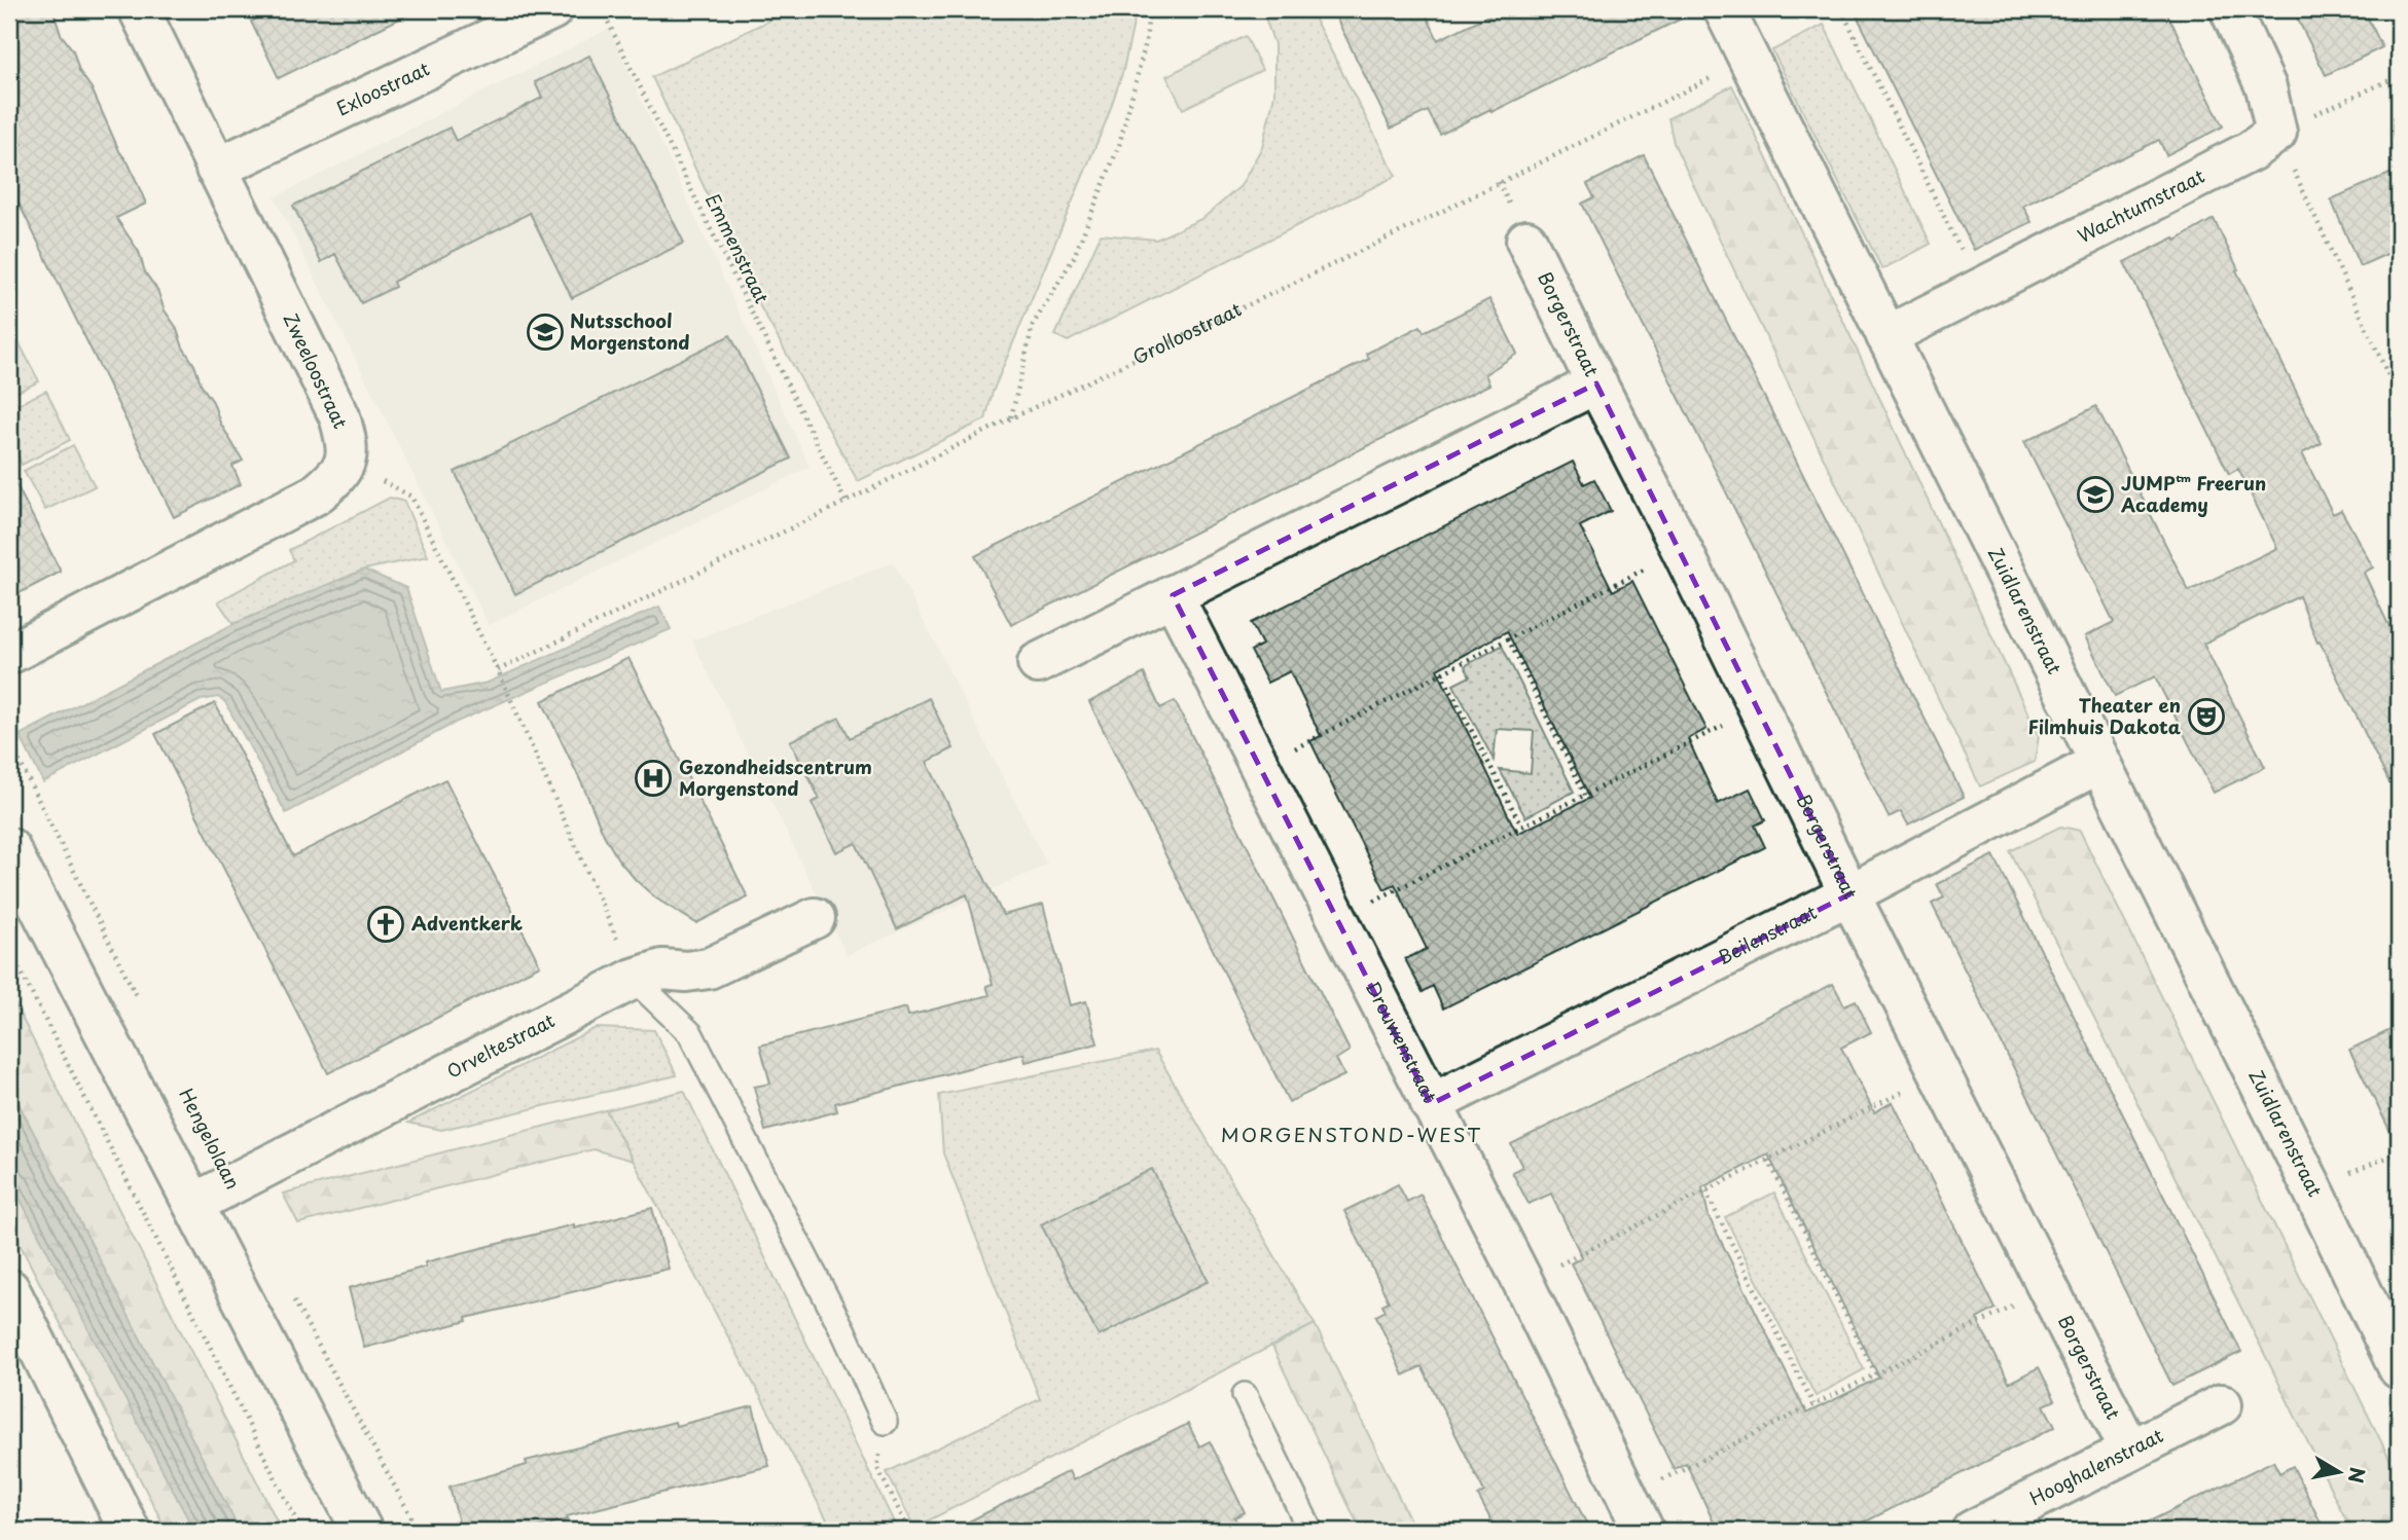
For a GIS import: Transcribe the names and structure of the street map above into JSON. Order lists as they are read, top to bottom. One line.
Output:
{"streets":{"street":["Exloostraat","Wachtumstraat","Borgerstraat","Zweeloostraat","Zuidlarenstraat","Beilenstraat","Drouwenstraat","Orveltestraat","Hooghalenstraat"],"path":["Emmenstraat","Grolloostraat"]},"crossings":[["Exloostraat","Zweeloostraat"],["Wachtumstraat","Zuidlarenstraat"],["Emmenstraat","Grolloostraat"],["Borgerstraat","Beilenstraat"],["Borgerstraat","Hooghalenstraat"],["Grolloostraat","Zuidlarenstraat"],["Zuidlarenstraat","Beilenstraat"],["Beilenstraat","Drouwenstraat"]],"districts":["MORGENSTOND-WEST"],"places":{"school or university":["Nutsschool Morgenstond","JUMP™ Freerun Academy"],"theatre":["Theater en Filmhuis Dakota"],"hospital":["Gezondheidscentrum Morgenstond"],"church":["Adventkerk"]},"north":"right"}
